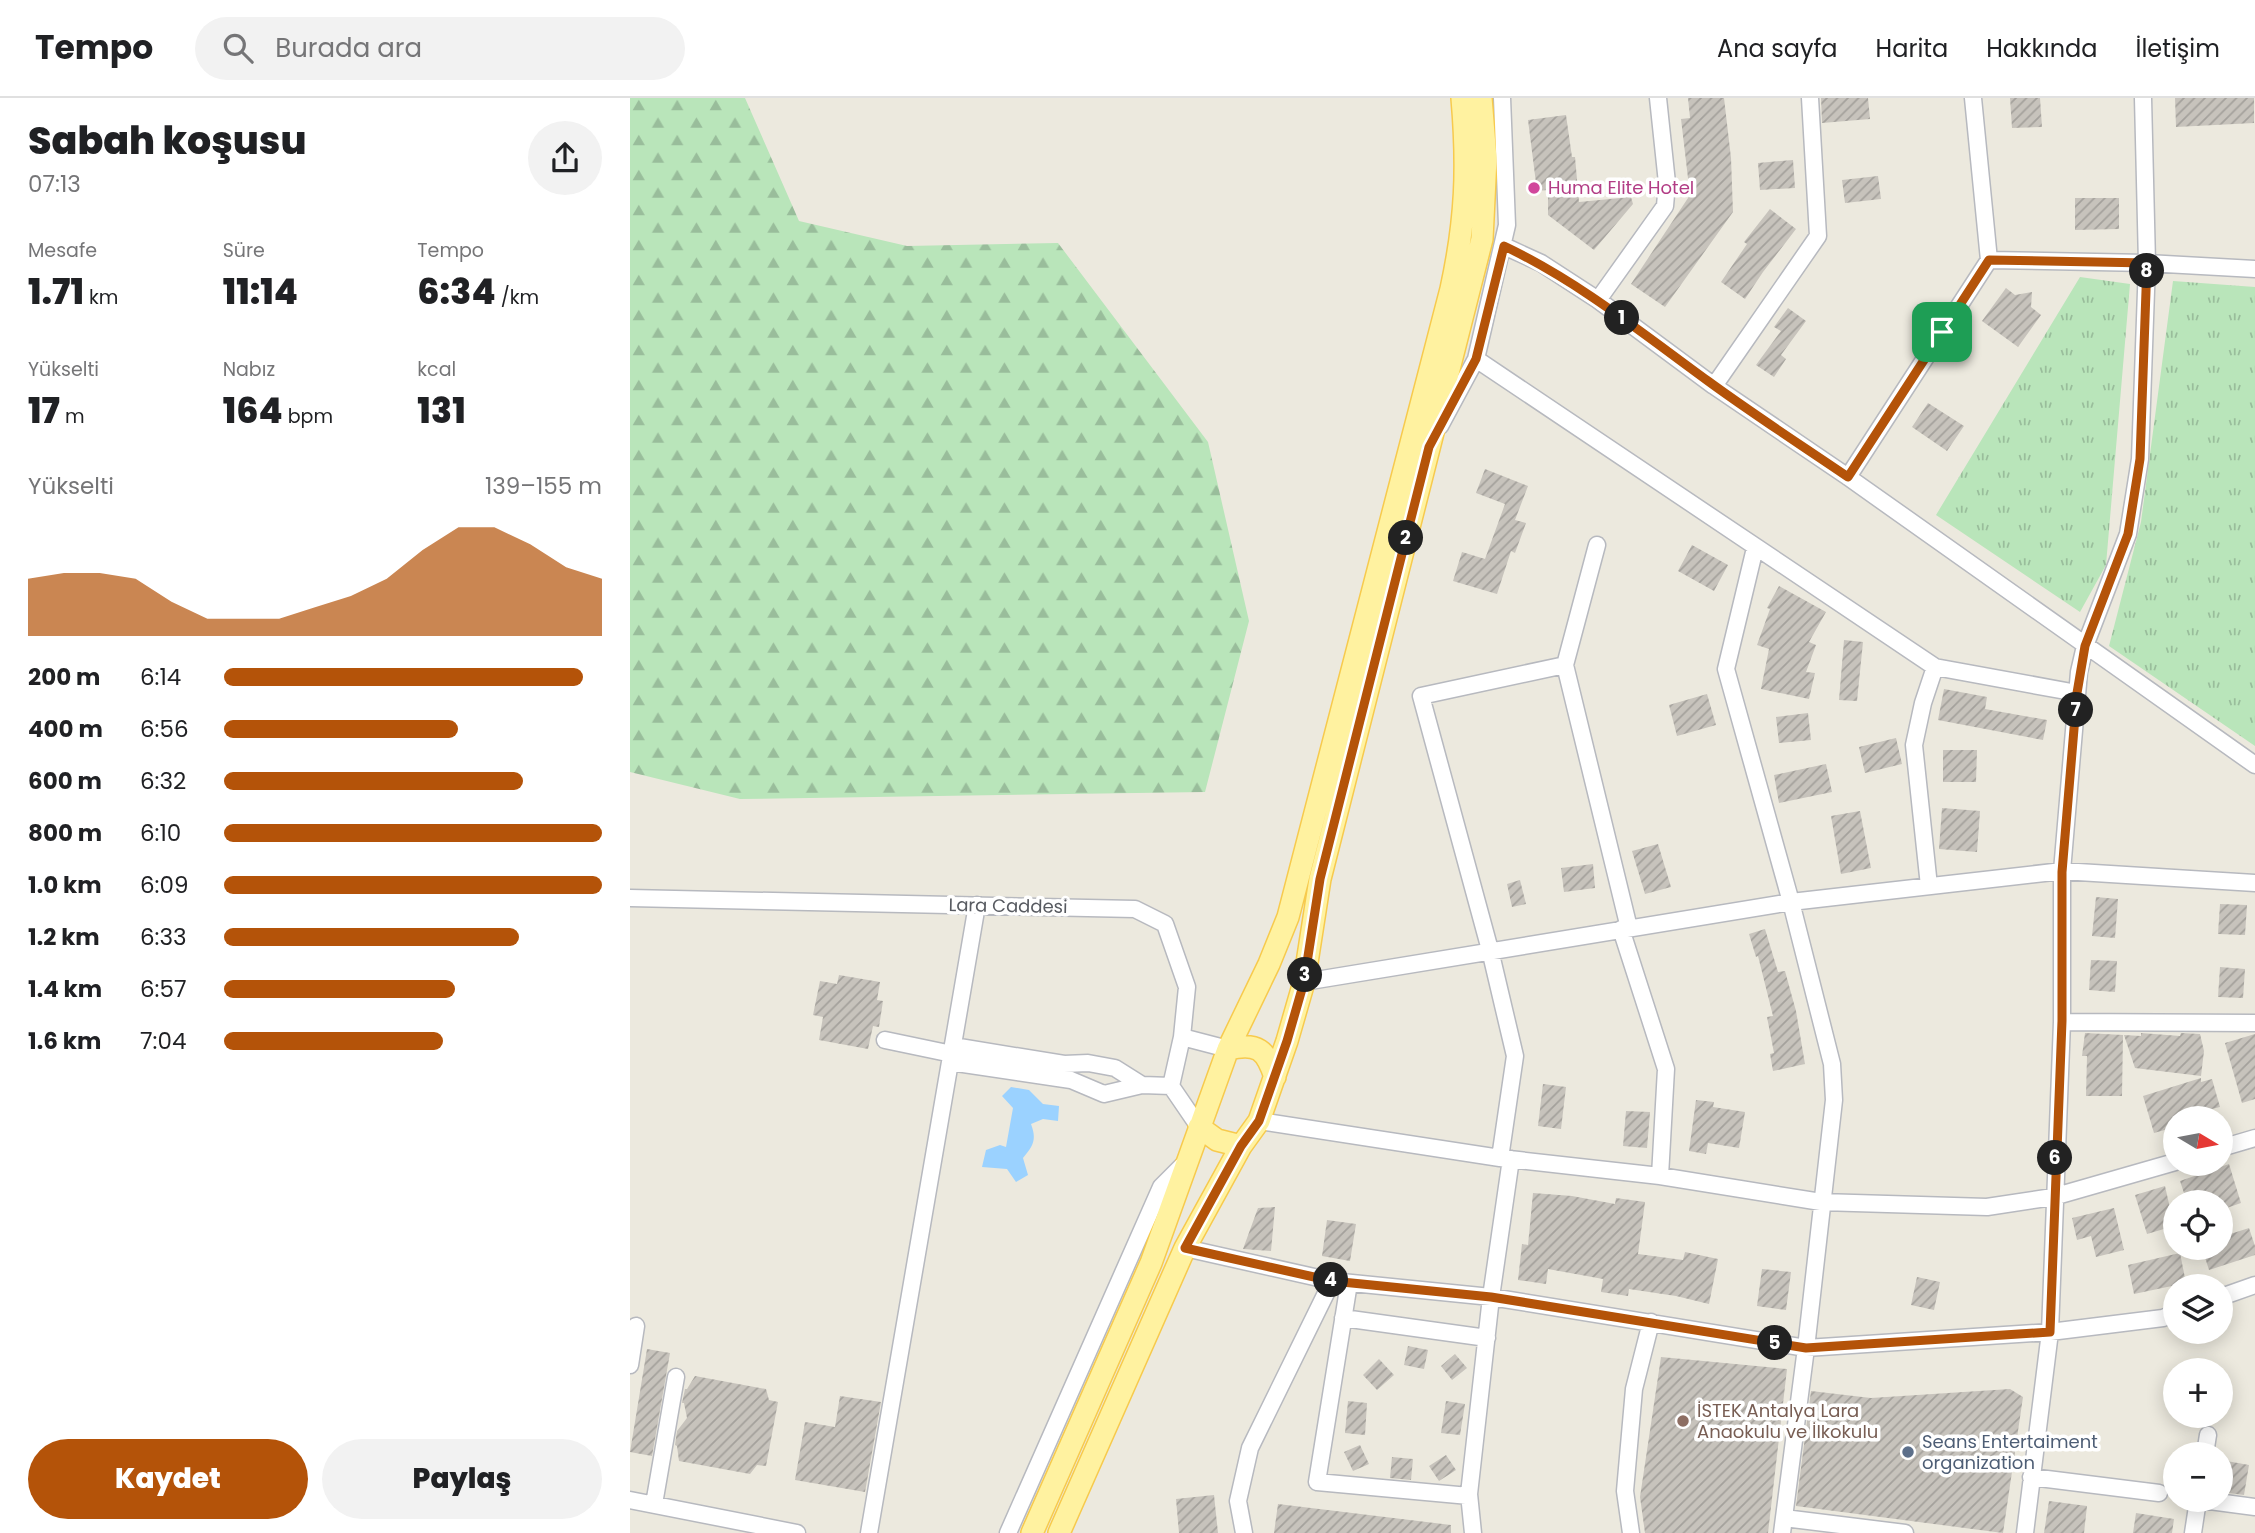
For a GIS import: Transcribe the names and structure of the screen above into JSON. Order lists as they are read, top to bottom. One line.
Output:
{"streets":{"street":["Lara Caddesi"]},"places":["Huma Elite Hotel","İSTEK Antalya Lara Anaokulu ve İlkokulu","Seans Entertaiment organization"],"north":"right","page":{"header":"Tempo","search":"Burada ara","nav":["Ana sayfa","Harita","Hakkında","İletişim"],"heading":["Sabah koşusu","07:13"],"stats":[["Mesafe","1.71 km"],["Süre","11:14"],["Tempo","6:34 /km"],["Yükselti","17 m"],["Nabız","164 bpm"],["kcal","131"]],"pins":["8","1","2","7","3","6","4","5"],"chart":["Yükselti","139–155 m"],"list":[{"name":"200 m","note":"6:14"},{"name":"400 m","note":"6:56"},{"name":"600 m","note":"6:32"},{"name":"800 m","note":"6:10"},{"name":"1.0 km","note":"6:09"},{"name":"1.2 km","note":"6:33"},{"name":"1.4 km","note":"6:57"},{"name":"1.6 km","note":"7:04"}],"map_buttons":["+","−"],"buttons":["Kaydet","Paylaş"]}}
